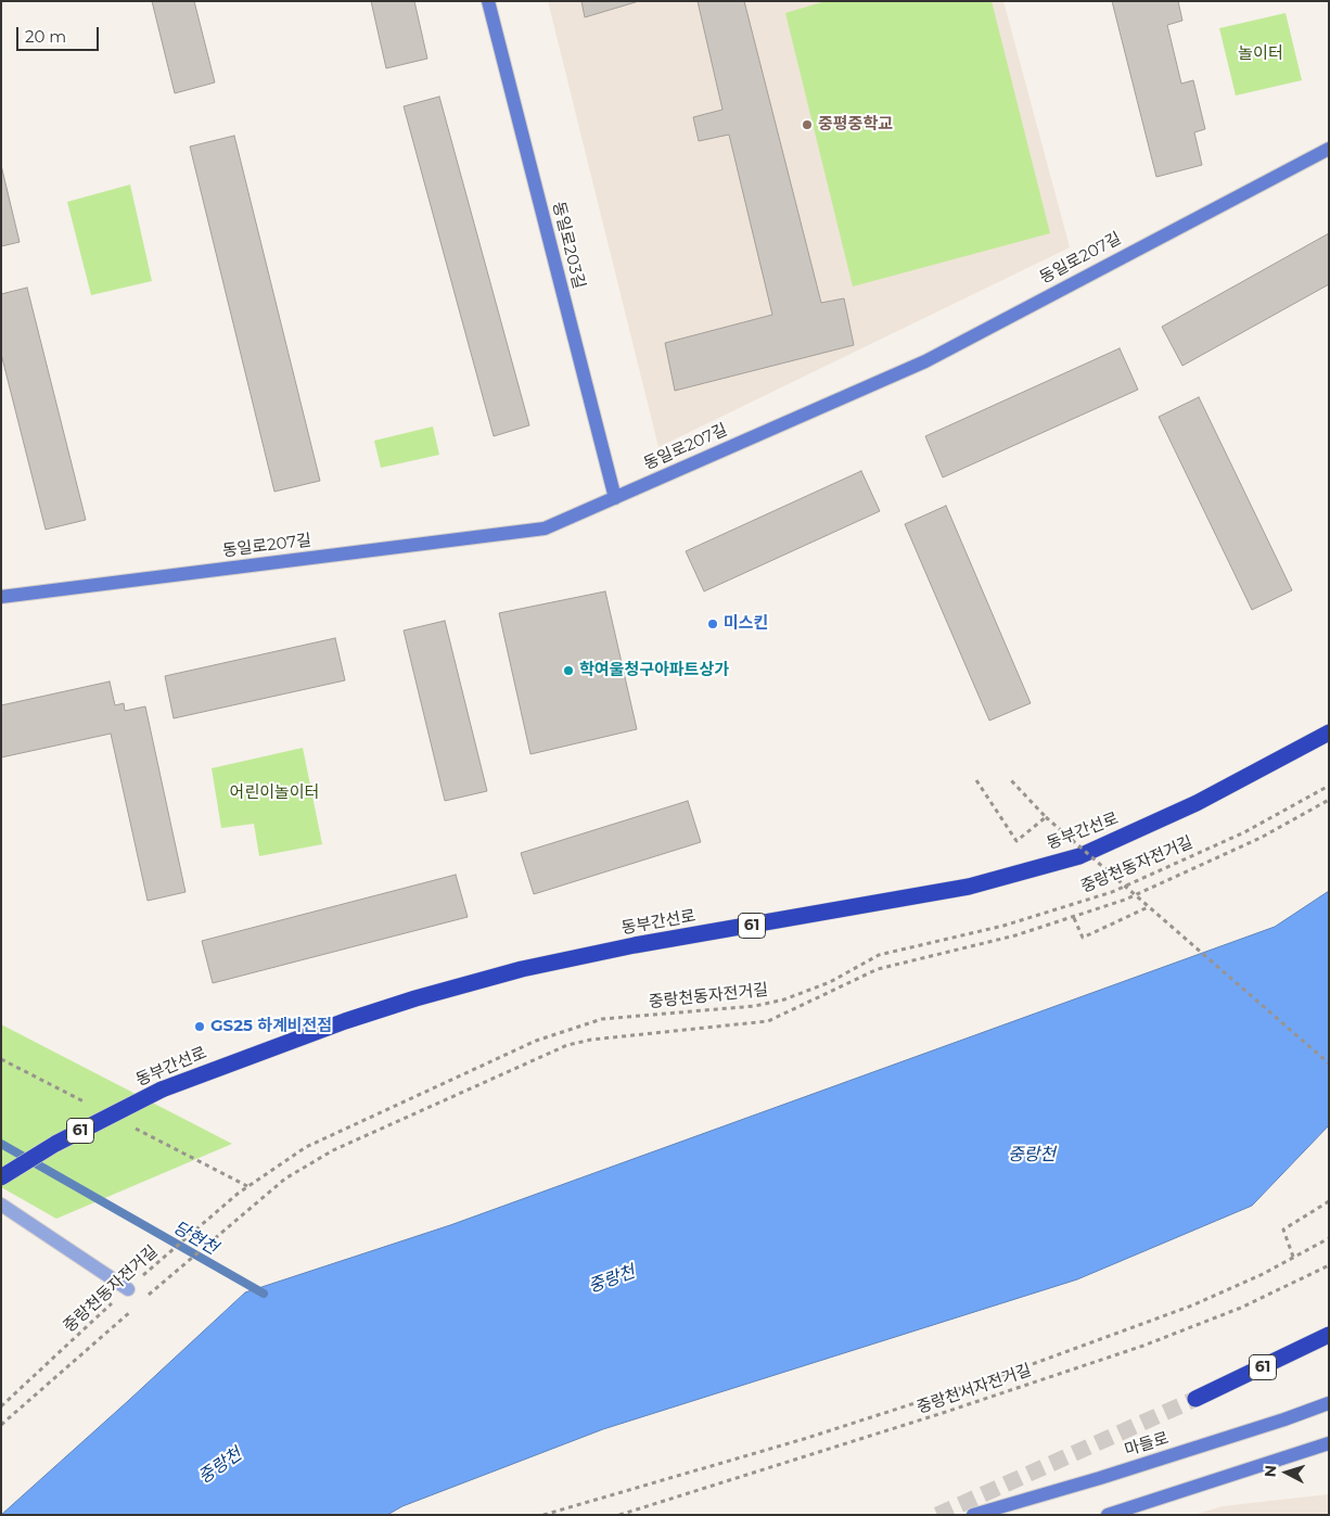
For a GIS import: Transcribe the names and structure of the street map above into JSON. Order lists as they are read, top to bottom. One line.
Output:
{"streets":{"highway":["동부간선로","61"],"street":["동일로203길","동일로207길","마들로"],"path":["중랑천동자전거길","중랑천서자전거길"]},"crossings":[["동일로203길","동일로207길"]],"water":["중랑천","당현천"],"parks":["놀이터","어린이놀이터"],"places":["중평중학교","미스킨","학여울청구아파트상가","GS25 하계비전점"],"scale_bar":"20 m","north":"left"}
